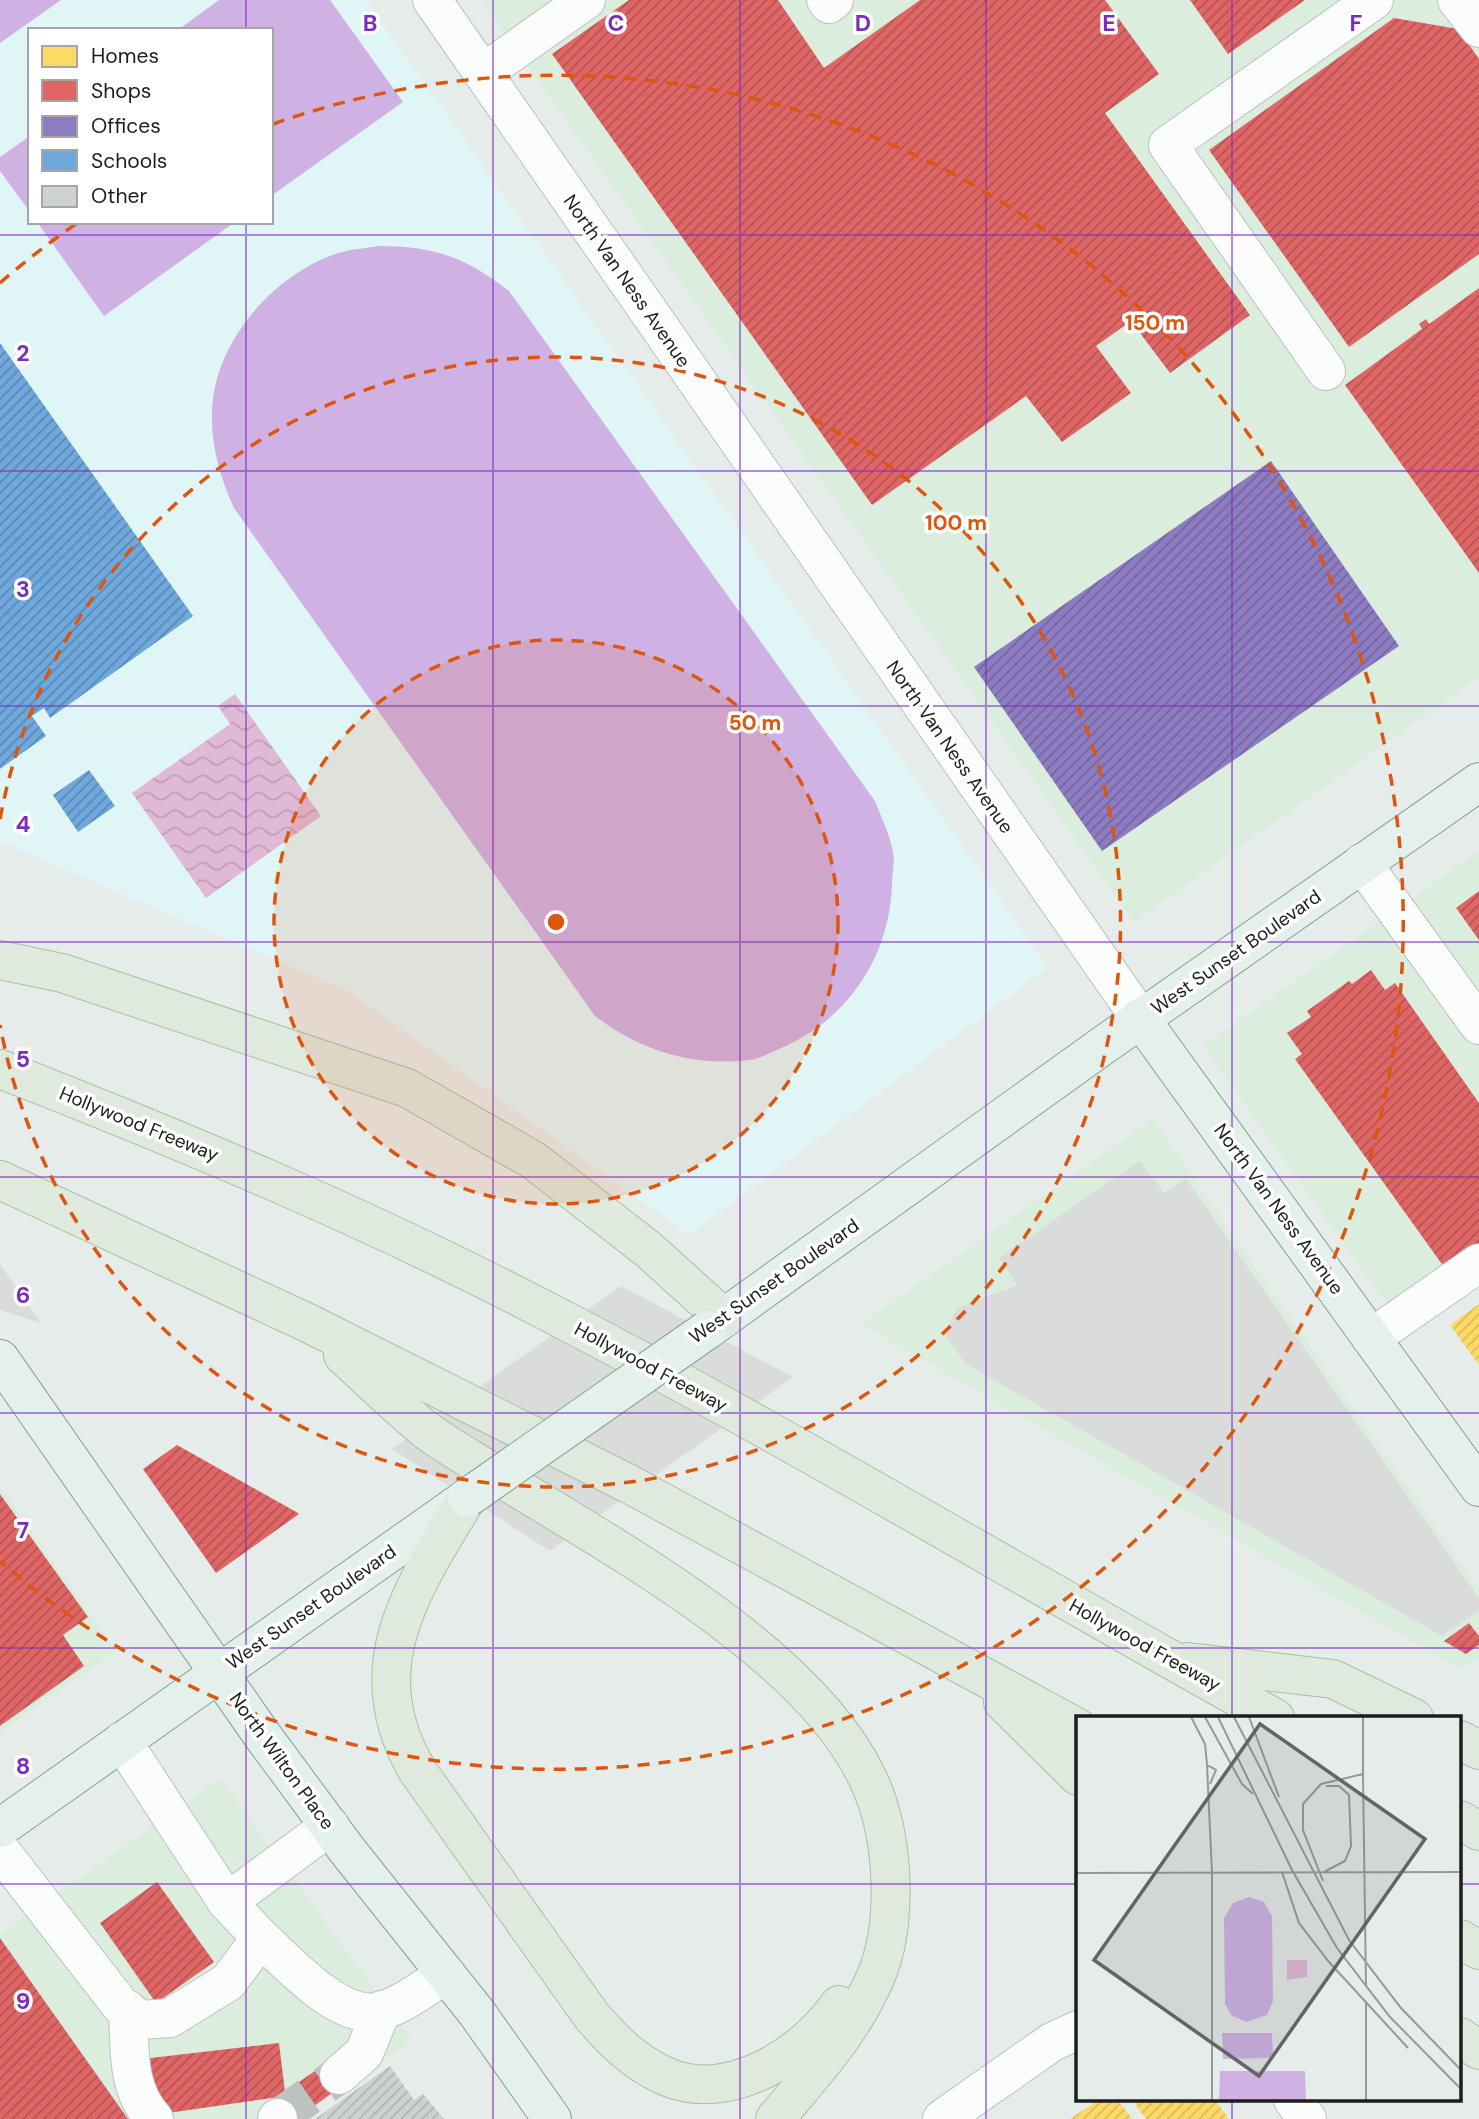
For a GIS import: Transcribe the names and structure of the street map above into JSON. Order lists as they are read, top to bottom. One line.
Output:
{"streets":{"highway":["Hollywood Freeway"],"main road":["North Van Ness Avenue","West Sunset Boulevard","North Wilton Place"]},"crossings":[["North Van Ness Avenue","West Sunset Boulevard"],["West Sunset Boulevard","North Wilton Place"]],"legend":["Homes","Shops","Offices","Schools","Other"],"grid":{"columns":["B","C","D","E","F"],"rows":["2","3","4","5","6","7","8","9"]},"rings":["150 m","100 m","50 m"]}
